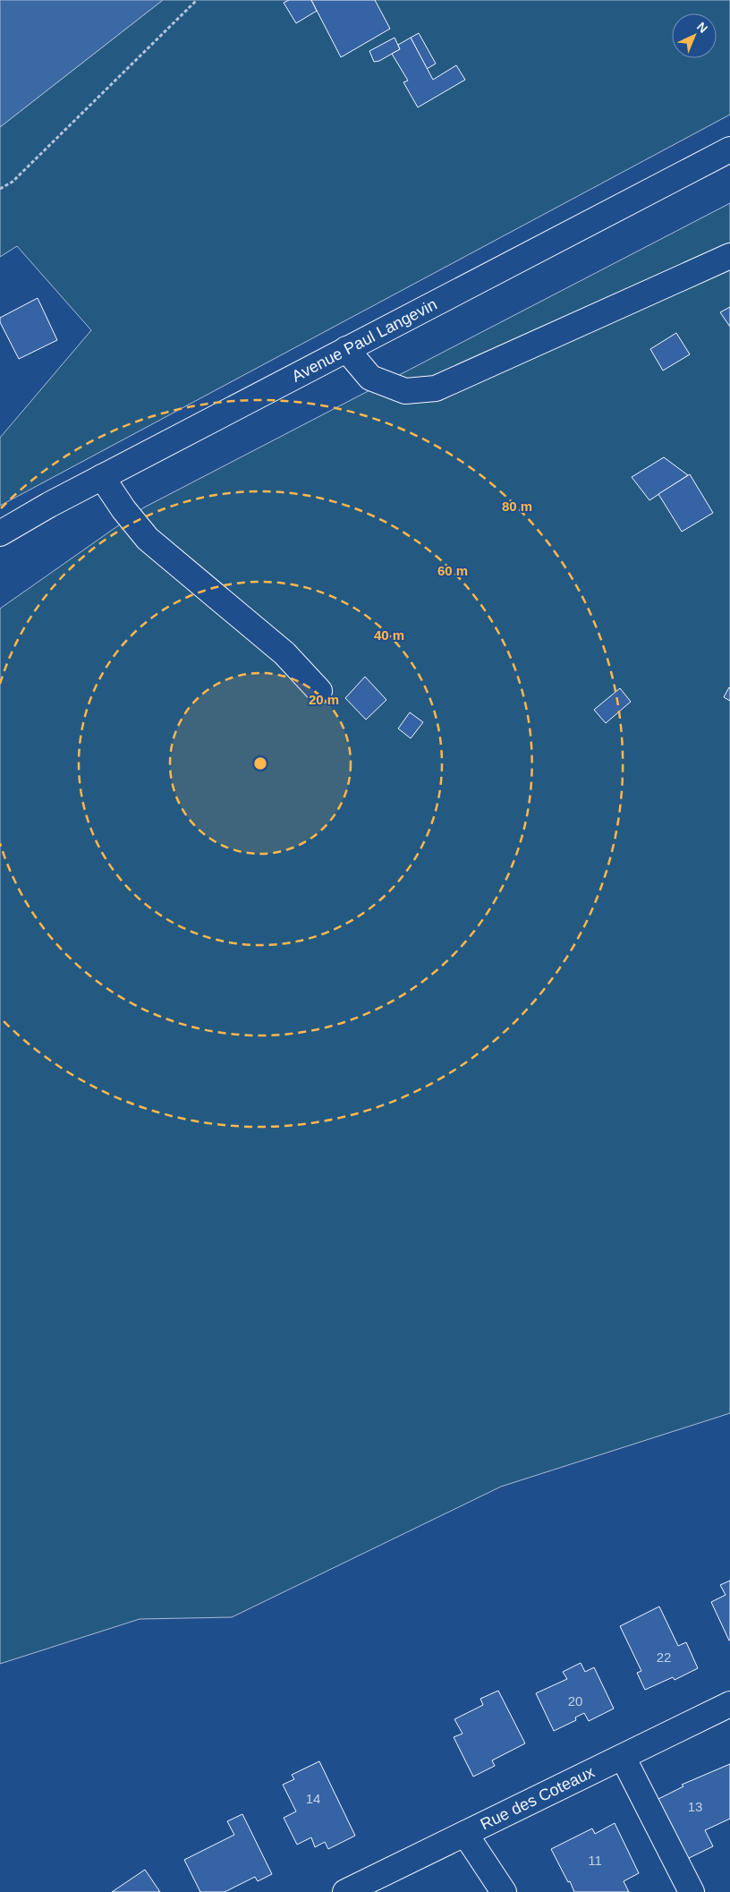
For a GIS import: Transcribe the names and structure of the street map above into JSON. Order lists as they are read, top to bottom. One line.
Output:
{"streets":{"main road":["Avenue Paul Langevin","Rue des Coteaux"]},"house_numbers":["22","20","14","13","11"],"north":"top right","rings":["80 m","60 m","40 m","20 m"]}
